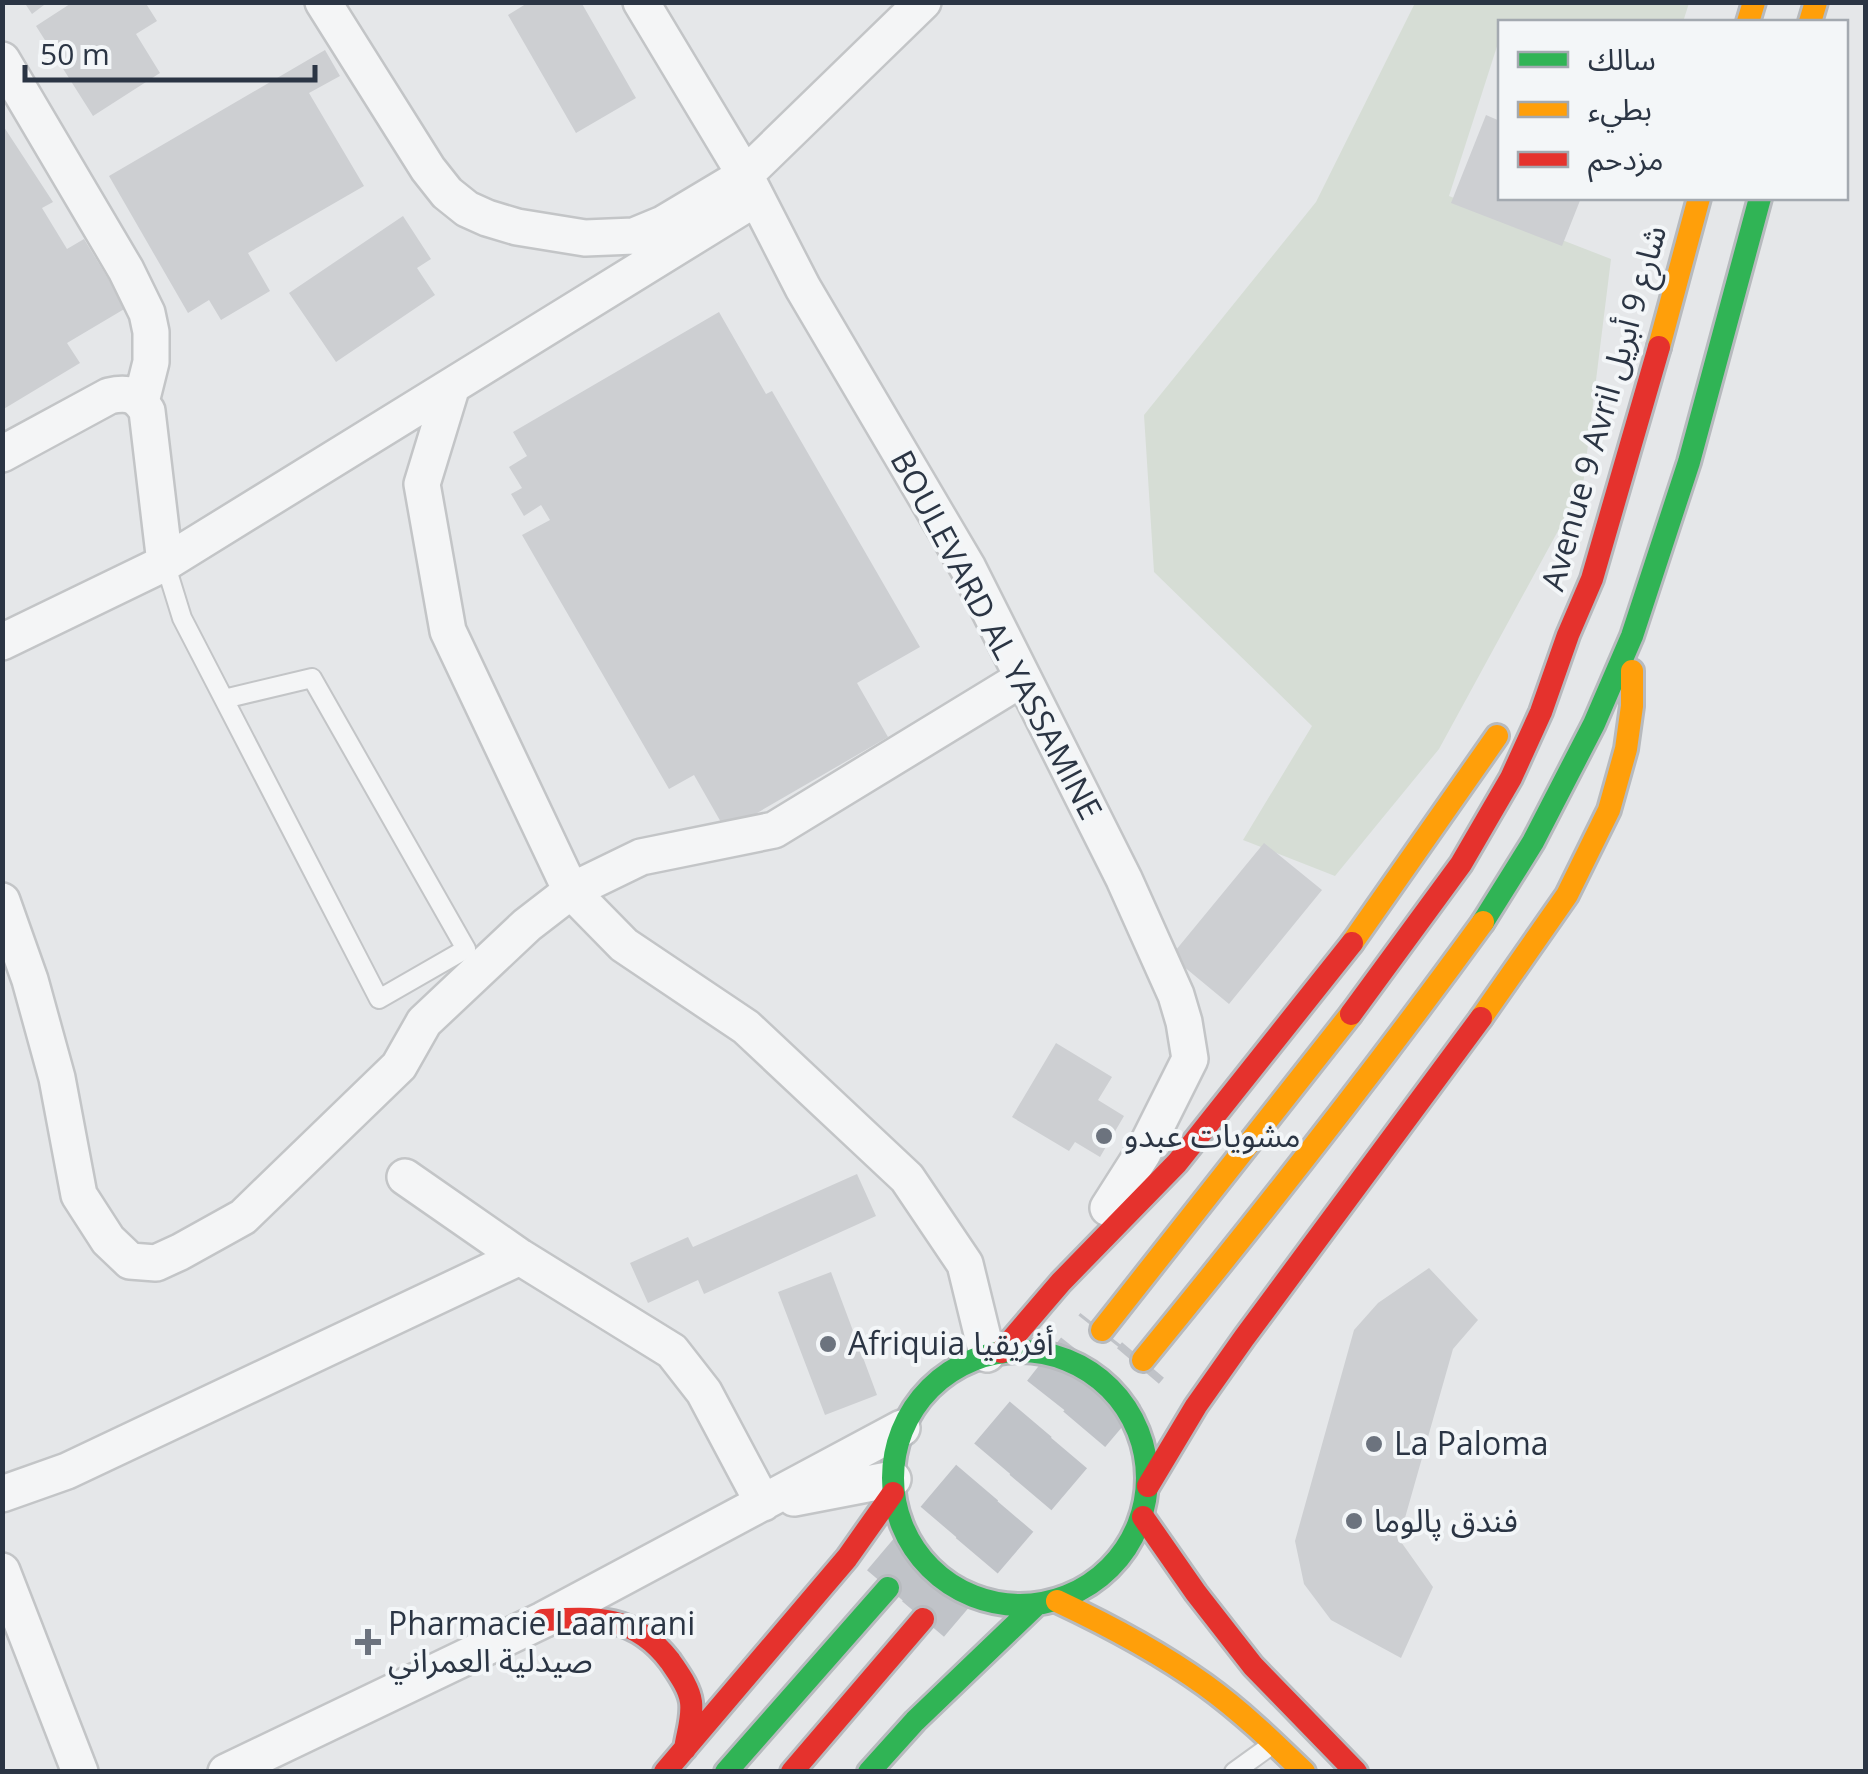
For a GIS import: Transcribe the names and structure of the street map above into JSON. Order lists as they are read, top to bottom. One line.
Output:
{"streets":{"highway":["Avenue 9 Avril شارع 9 أبريل"],"street":["BOULEVARD AL YASSAMINE"]},"places":{"other":["مشويات عبدو","Afriquia أفريقيا","La Paloma","فندق پالوما"],"health":["Pharmacie Laamrani صيدلية العمراني"]},"legend":["سالك","بطيء","مزدحم"],"scale_bar":"50 m"}
